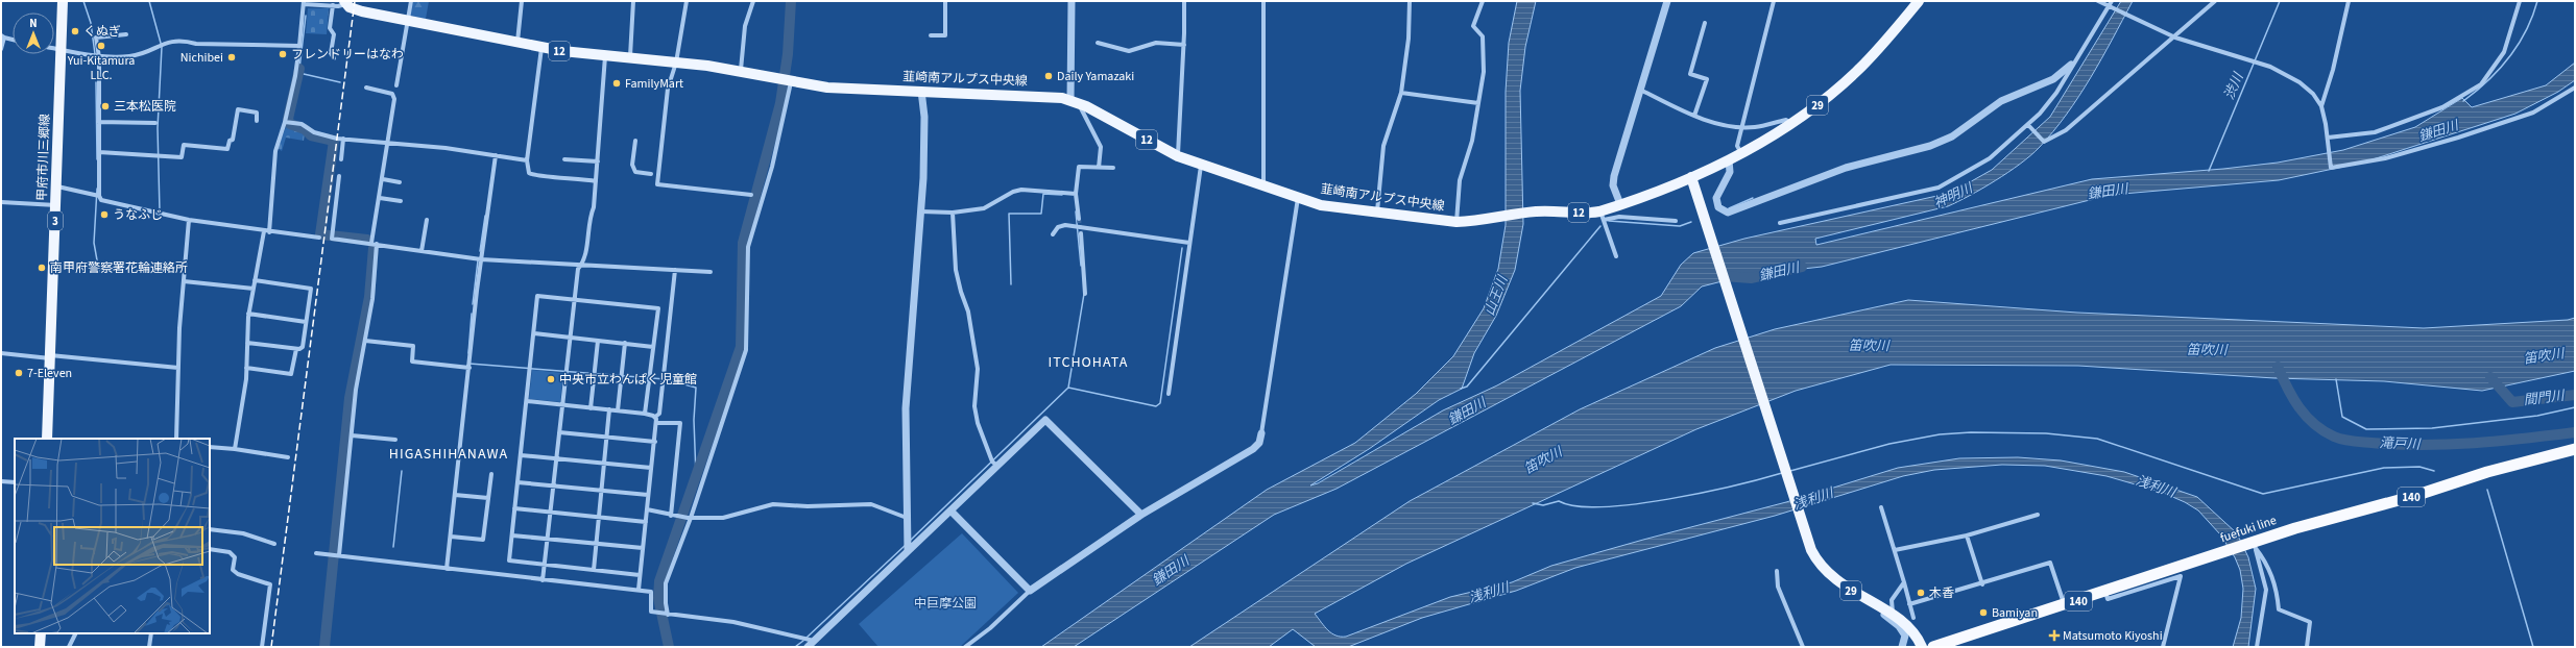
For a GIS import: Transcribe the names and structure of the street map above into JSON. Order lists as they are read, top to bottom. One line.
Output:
{"streets":{"highway":["140","fuefuki line"],"main road":["12","韮崎南アルプス中央線","29","甲府市川三郷線","3"]},"crossings":[["韮崎南アルプス中央線","29"]],"districts":["ITCHOHATA","HIGASHIHANAWA"],"water":["渋川","鎌田川","神明川","山王川","笛吹川","間門川","滝戸川","浅利川"],"parks":["中巨摩公園"],"places":{"other":["くぬぎ","Yui-Kitamura LLC.","フレンドリーはなわ","Nichibei","Daily Yamazaki","FamilyMart","三本松医院","うなふじ","南甲府警察署花輪連絡所","7-Eleven","中央市立わんぱく児童館","木香","Bamiyan"],"health":["Matsumoto Kiyoshi"]},"north":"top"}
